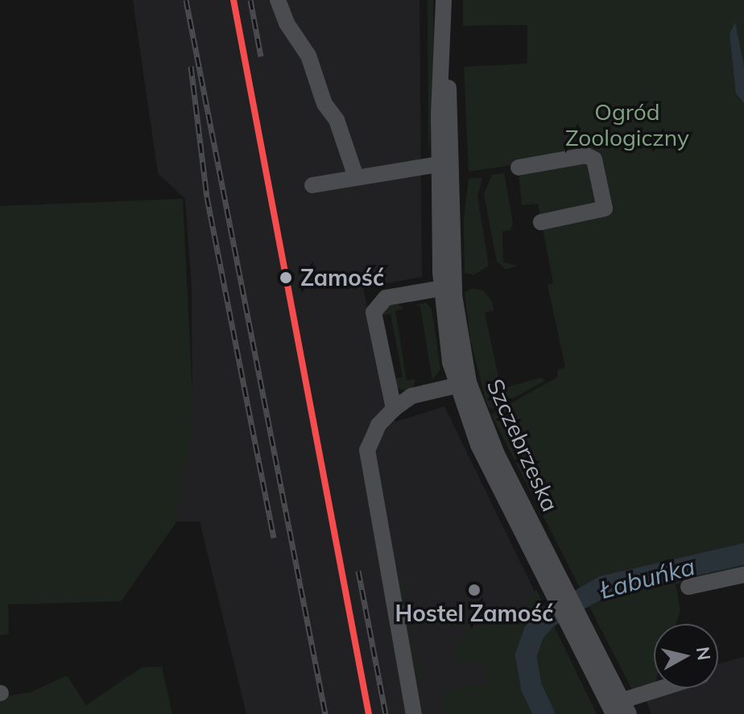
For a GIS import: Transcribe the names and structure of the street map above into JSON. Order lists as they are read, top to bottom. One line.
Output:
{"streets":{"street":["Szczebrzeska"]},"water":["Łabuńka"],"parks":["Ogród Zoologiczny"],"places":["Zamość","Hostel Zamość"],"north":"right"}
